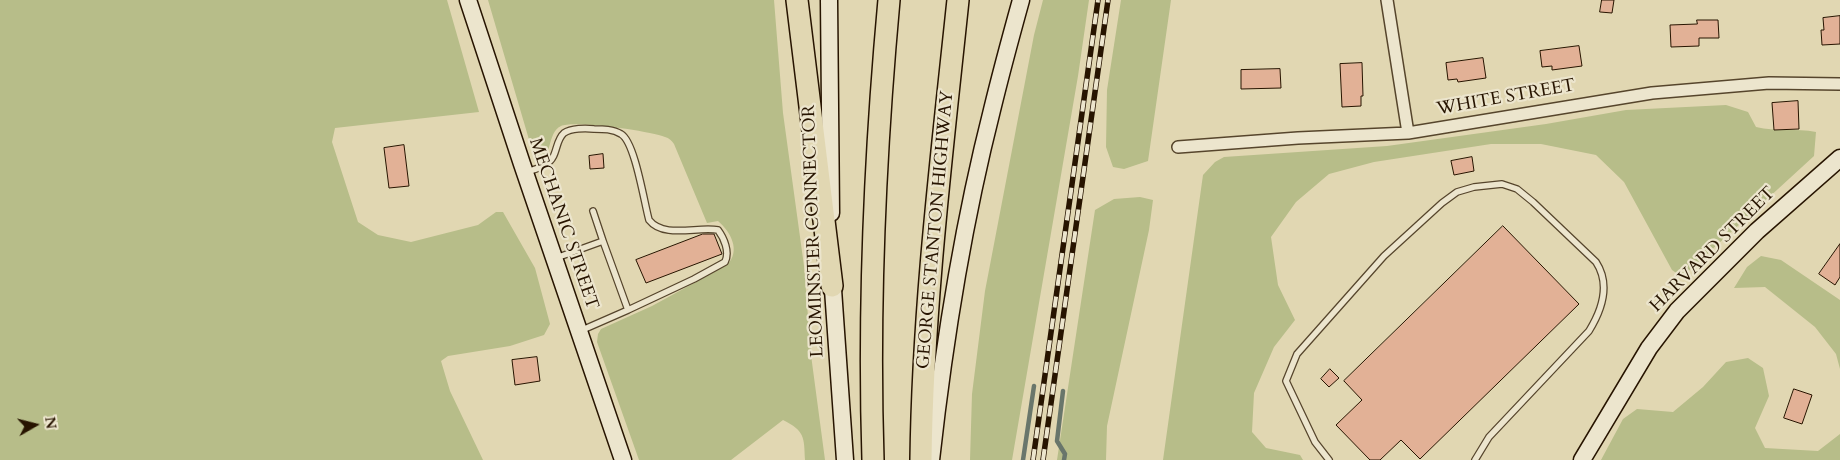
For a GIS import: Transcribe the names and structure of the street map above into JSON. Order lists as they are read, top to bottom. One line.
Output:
{"streets":{"highway":["GEORGE STANTON HIGHWAY"],"main road":["MECHANIC STREET","LEOMINSTER CONNECTOR","HARVARD STREET"],"street":["WHITE STREET"]},"north":"right"}
